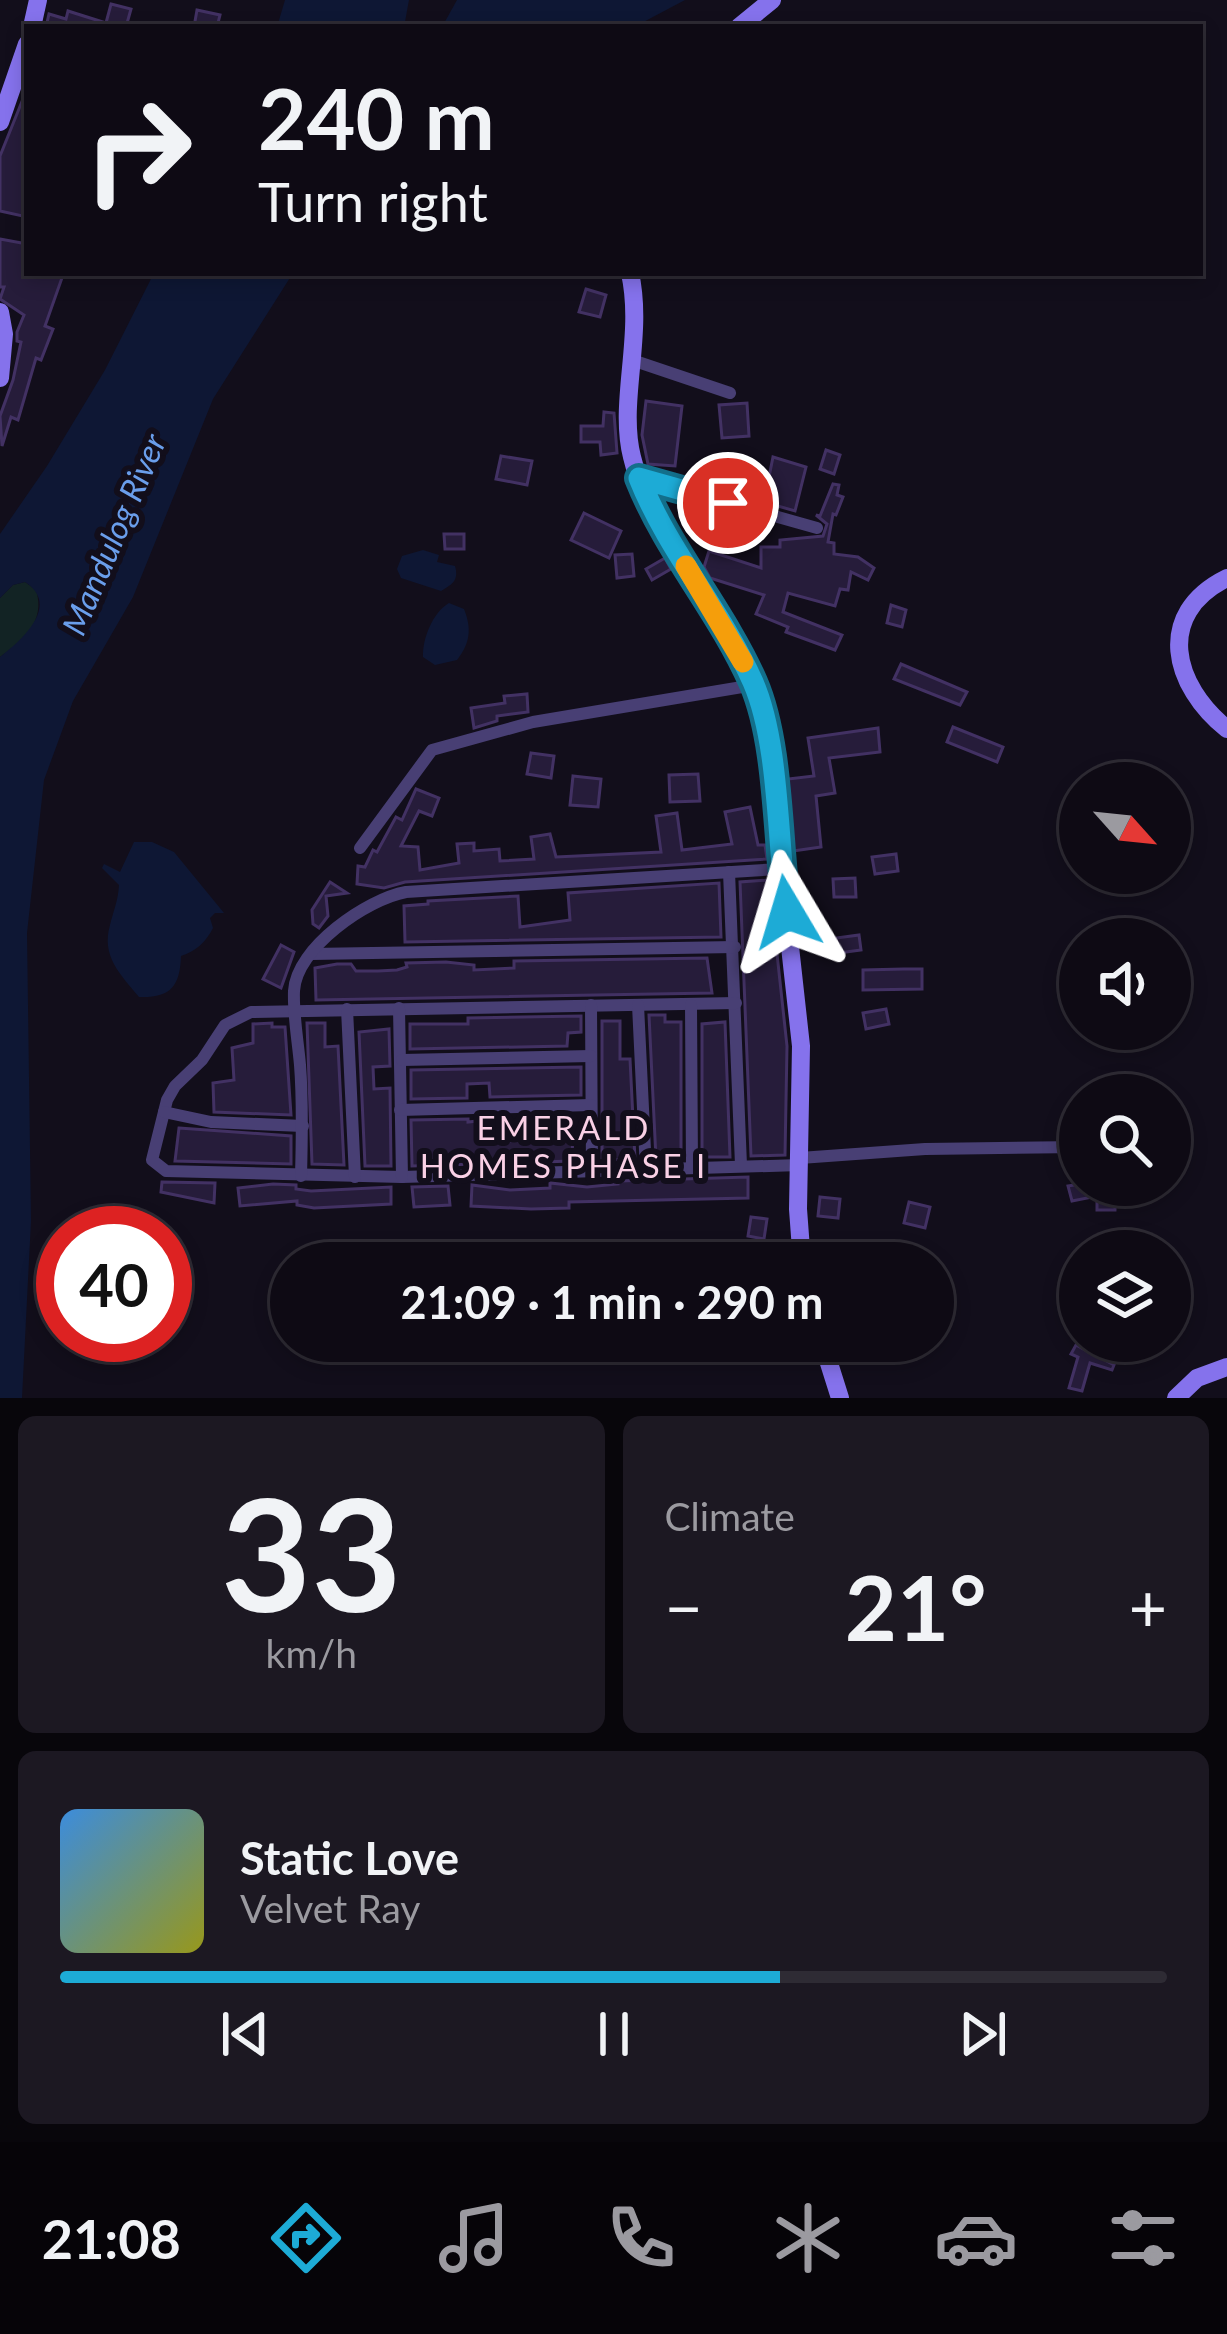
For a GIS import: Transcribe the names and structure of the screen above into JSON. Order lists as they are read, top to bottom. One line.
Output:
{"districts":["EMERALD HOMES PHASE I"],"water":["Mandulog River"],"north":"bottom right","page":{"turn":["240 m","Turn right"],"limit":"40","trip":"21:09 · 1 min · 290 m","tile":[["33","km/h"],"Climate"],"heat":["−","21°","+"],"song":["Static Love","Velvet Ray"],"tabs":"21:08"}}
